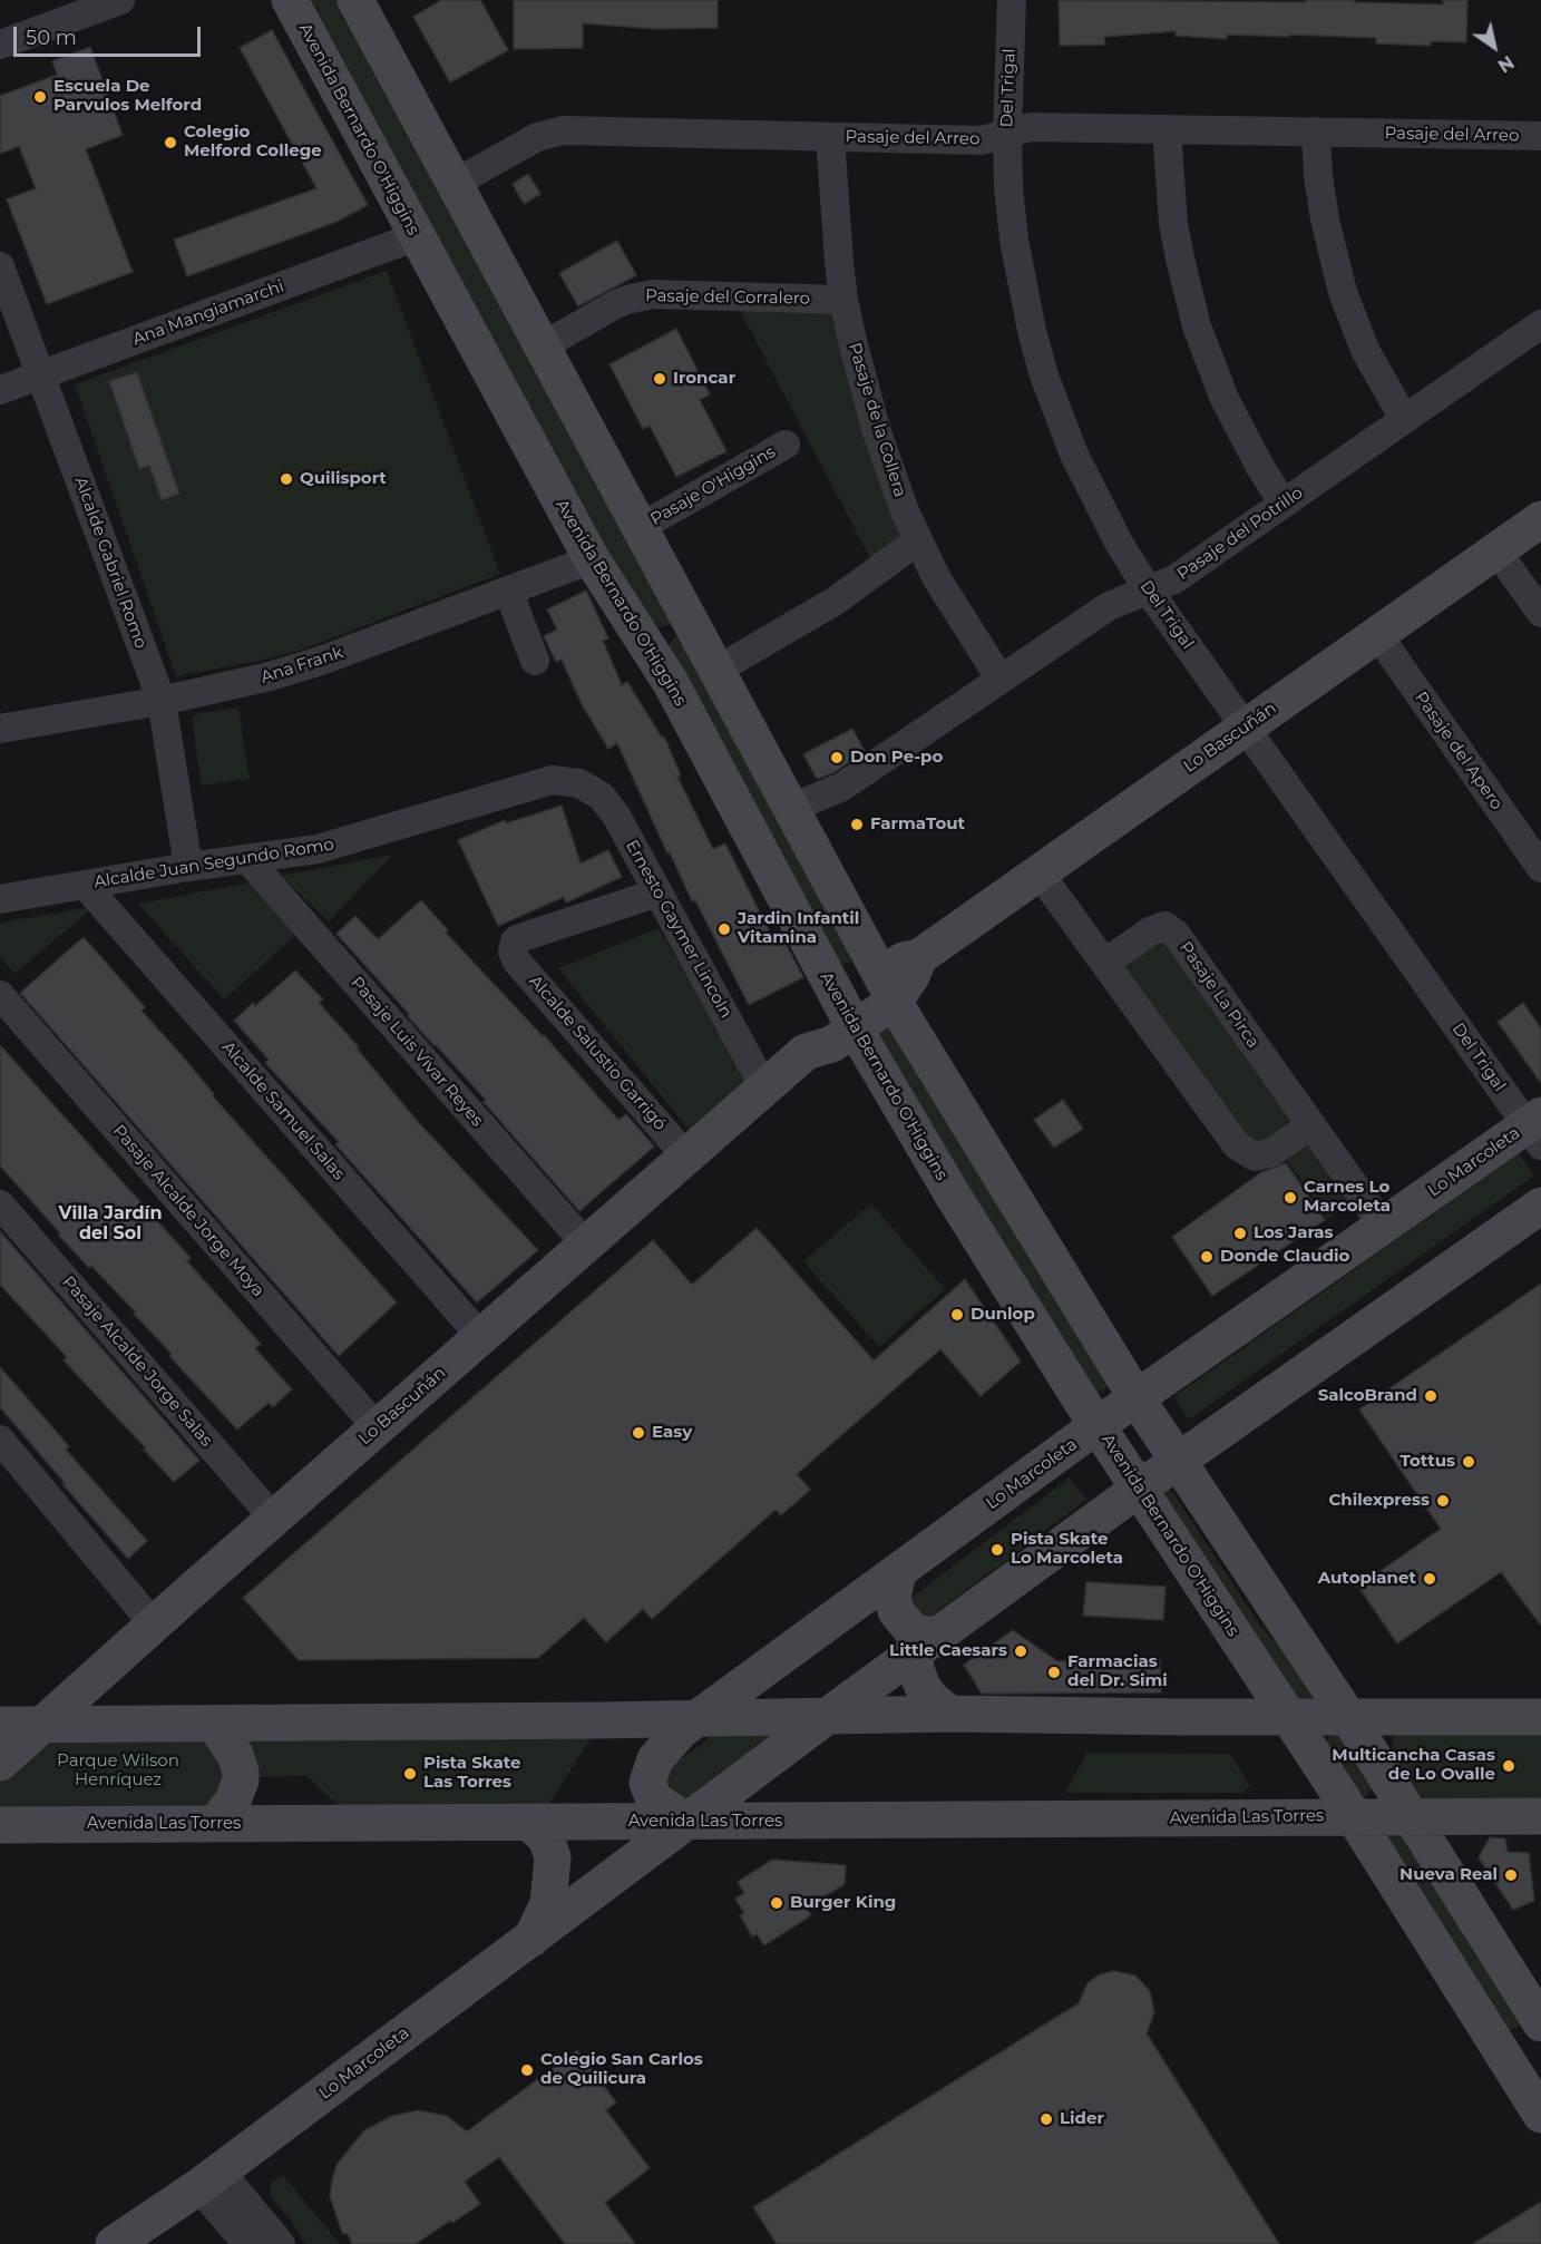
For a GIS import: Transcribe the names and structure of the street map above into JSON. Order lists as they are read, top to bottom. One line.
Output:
{"streets":{"main road":["Avenida Bernardo O'Higgins","Lo Bascuñán","Lo Marcoleta","Avenida Las Torres"],"street":["Del Trigal","Pasaje del Arreo","Pasaje del Corralero","Ana Mangiamarchi","Pasaje de la Collera","Pasaje O'Higgins","Pasaje del Potrillo","Alcalde Gabriel Romo","Ana Frank","Pasaje del Apero","Alcalde Juan Segundo Romo","Ernesto Gaymer Lincoln","Pasaje La Pirca","Pasaje Luis Vivar Reyes","Alcalde Salustio Garrigó","Alcalde Samuel Salas","Pasaje Alcalde Jorge Moya","Pasaje Alcalde Jorge Salas"]},"crossings":[["Del Trigal","Pasaje del Arreo"],["Del Trigal","Pasaje del Potrillo"],["Del Trigal","Lo Bascuñán"],["Del Trigal","Lo Marcoleta"],["Avenida Bernardo O'Higgins","Ana Mangiamarchi"],["Avenida Bernardo O'Higgins","Ana Frank"],["Avenida Bernardo O'Higgins","Lo Bascuñán"],["Avenida Bernardo O'Higgins","Lo Marcoleta"],["Avenida Bernardo O'Higgins","Avenida Las Torres"],["Pasaje del Arreo","Pasaje de la Collera"],["Pasaje del Corralero","Pasaje de la Collera"],["Ana Mangiamarchi","Alcalde Gabriel Romo"],["Pasaje de la Collera","Pasaje del Potrillo"],["Alcalde Gabriel Romo","Ana Frank"],["Alcalde Gabriel Romo","Alcalde Juan Segundo Romo"],["Lo Bascuñán","Pasaje del Apero"],["Lo Bascuñán","Ernesto Gaymer Lincoln"],["Lo Bascuñán","Pasaje Luis Vivar Reyes"],["Lo Bascuñán","Alcalde Salustio Garrigó"],["Lo Bascuñán","Alcalde Samuel Salas"],["Lo Bascuñán","Pasaje Alcalde Jorge Moya"],["Lo Bascuñán","Pasaje Alcalde Jorge Salas"],["Alcalde Juan Segundo Romo","Ernesto Gaymer Lincoln"],["Alcalde Juan Segundo Romo","Pasaje Luis Vivar Reyes"],["Alcalde Juan Segundo Romo","Alcalde Samuel Salas"],["Ernesto Gaymer Lincoln","Alcalde Salustio Garrigó"],["Pasaje La Pirca","Lo Marcoleta"],["Lo Marcoleta","Avenida Las Torres"]],"districts":["Villa Jardín del Sol"],"parks":["Parque Wilson Henríquez"],"places":["Escuela De Parvulos Melford","Colegio Melford College","Ironcar","Quilisport","Don Pe-po","FarmaTout","Jardin Infantil Vitamina","Carnes Lo Marcoleta","Los Jaras","Donde Claudio","Dunlop","SalcoBrand","Easy","Tottus","Chilexpress","Pista Skate Lo Marcoleta","Autoplanet","Little Caesars","Farmacias del Dr. Simi","Multicancha Casas de Lo Ovalle","Pista Skate Las Torres","Nueva Real","Burger King","Colegio San Carlos de Quilicura","Lider"],"scale_bar":"50 m","north":"bottom right"}
